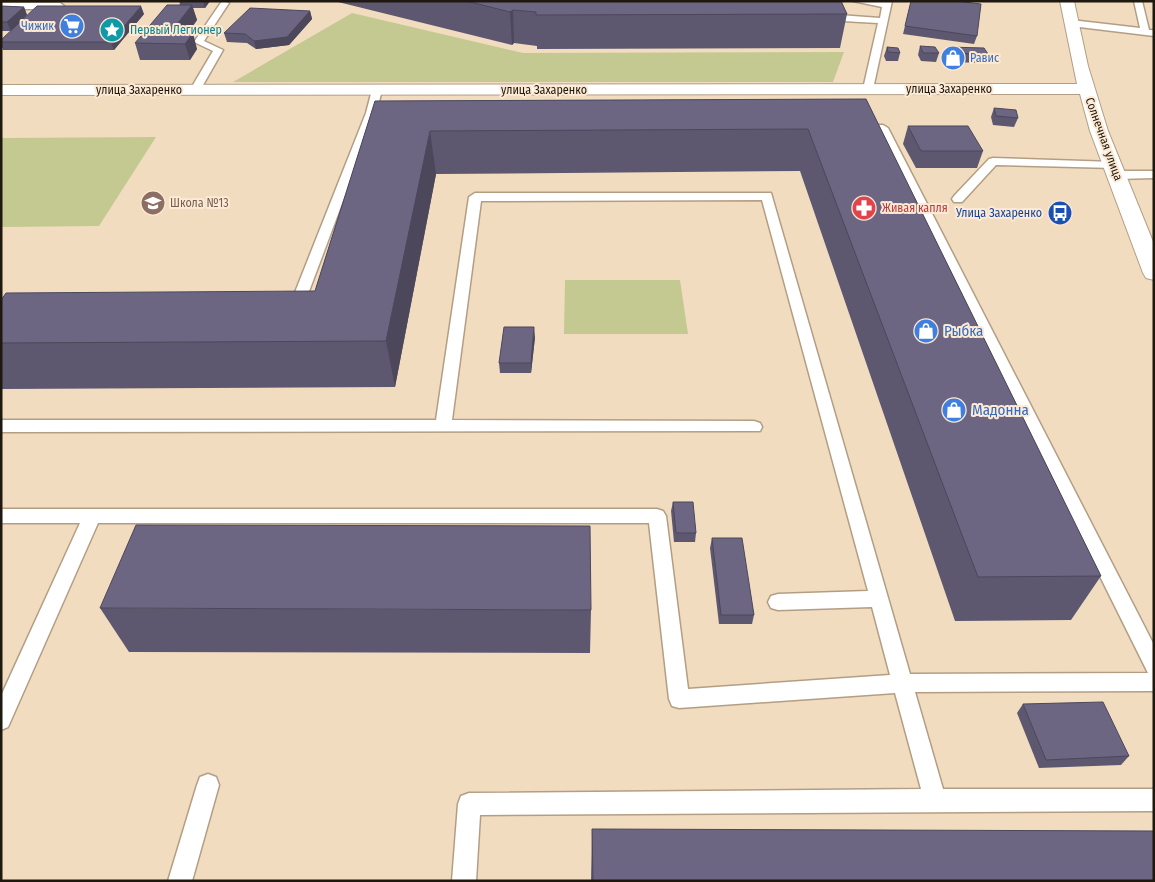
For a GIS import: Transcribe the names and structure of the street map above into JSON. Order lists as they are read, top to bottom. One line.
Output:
{"streets":{"street":["улица Захаренко","Солнечная улица"]},"crossings":[["улица Захаренко","Солнечная улица"]],"places":{"supermarket":["Чижик"],"place":["Первый Легионер"],"shop":["Равис","Рыбка","Мадонна"],"school or university":["Школа №13"],"pharmacy":["Живая капля"],"bus stop":["Улица Захаренко"]}}
